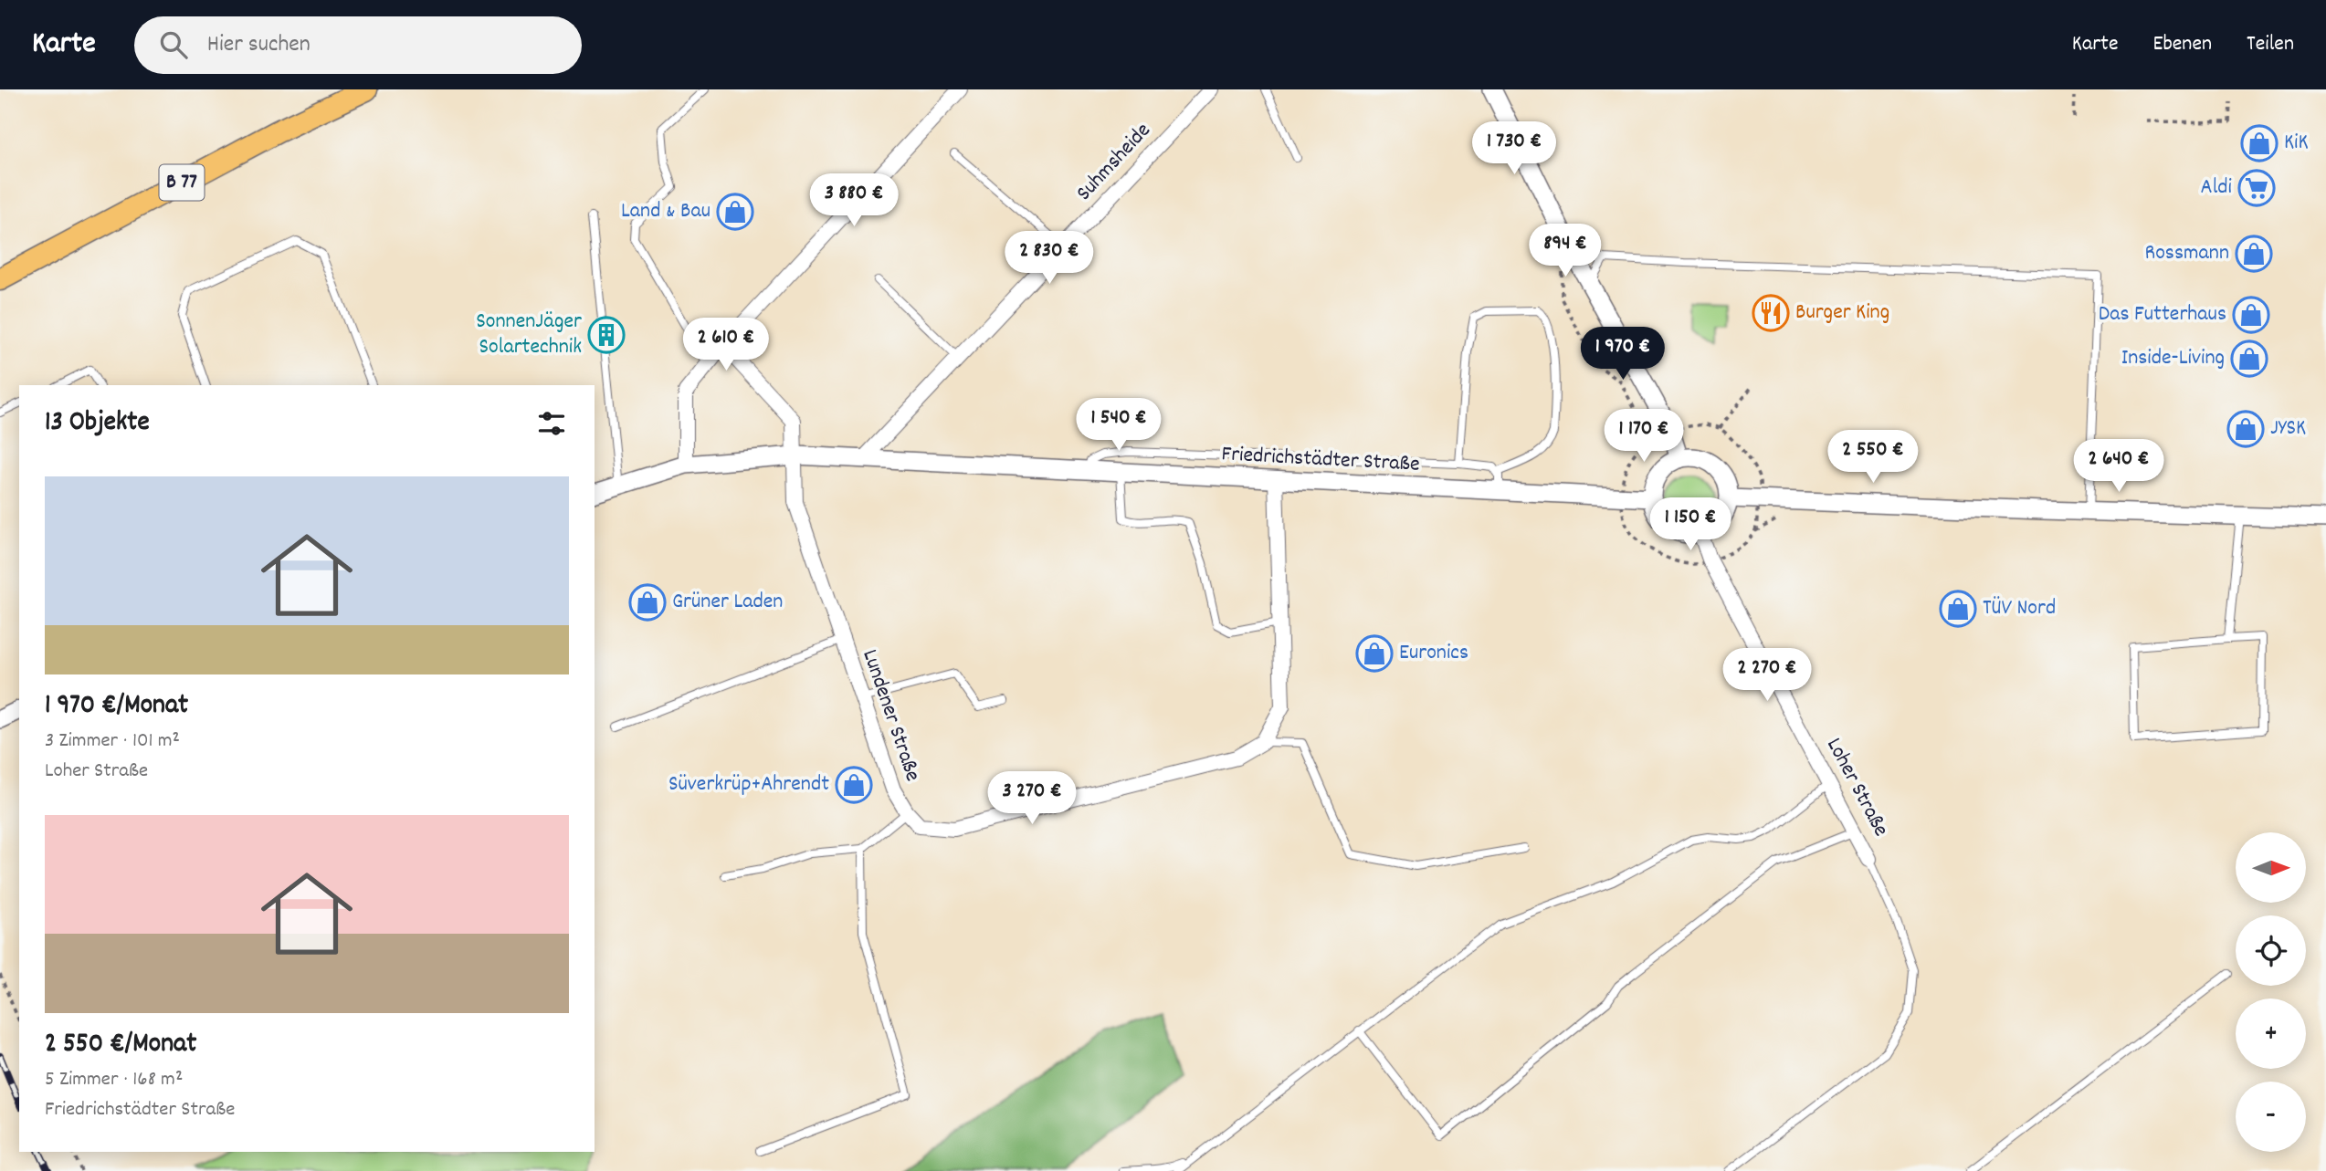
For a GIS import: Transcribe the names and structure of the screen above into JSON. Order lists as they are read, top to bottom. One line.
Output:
{"streets":{"main road":["B 77"],"street":["Suhmsheide","Friedrichstädter Straße","Lundener Straße","Loher Straße"]},"crossings":[["Suhmsheide","Friedrichstädter Straße"],["Friedrichstädter Straße","Lundener Straße"],["Friedrichstädter Straße","Loher Straße"]],"places":{"shop":["KiK","Land & Bau","Rossmann","Das Futterhaus","Inside-Living","JYSK","Grüner Laden","TÜV Nord","Euronics","Süverkrüp+Ahrendt"],"supermarket":["Aldi"],"restaurant":["Burger King"],"building":["SonnenJäger Solartechnik"]},"north":"right","page":{"header":"Karte","search":"Hier suchen","nav":["Karte","Ebenen","Teilen"],"price":["1 730 €","3 880 €","894 €","2 830 €","2 610 €","1 970 €","1 540 €","1 170 €","2 550 €","2 640 €","1 150 €","2 270 €","3 270 €"],"heading":"13 Objekte","list":[{"name":"1 970 €/Monat","note":"3 Zimmer · 101 m² · Loher Straße"},{"name":"2 550 €/Monat","note":"5 Zimmer · 168 m² · Friedrichstädter Straße"}],"map_buttons":["+","−"]}}
